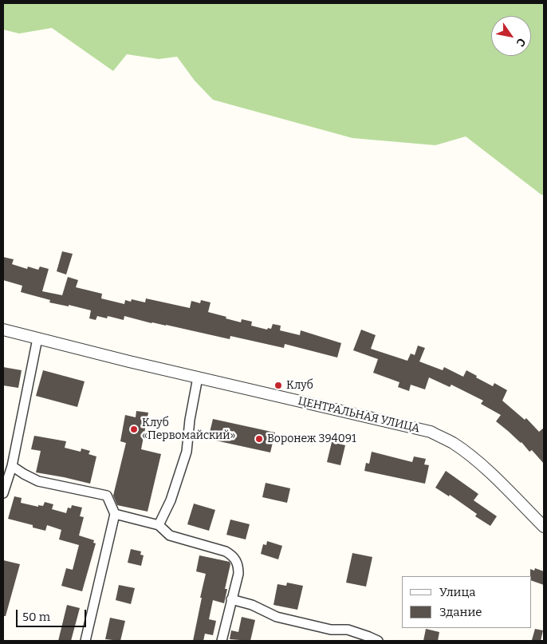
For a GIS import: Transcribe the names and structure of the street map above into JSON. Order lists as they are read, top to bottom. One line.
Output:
{"streets":{"street":["ЦЕНТРАЛЬНАЯ УЛИЦА"]},"places":["Клуб","Клуб «Первомайский»","Воронеж 394091"],"legend":["Улица","Здание"],"scale_bar":"50 m","north":"bottom right"}
